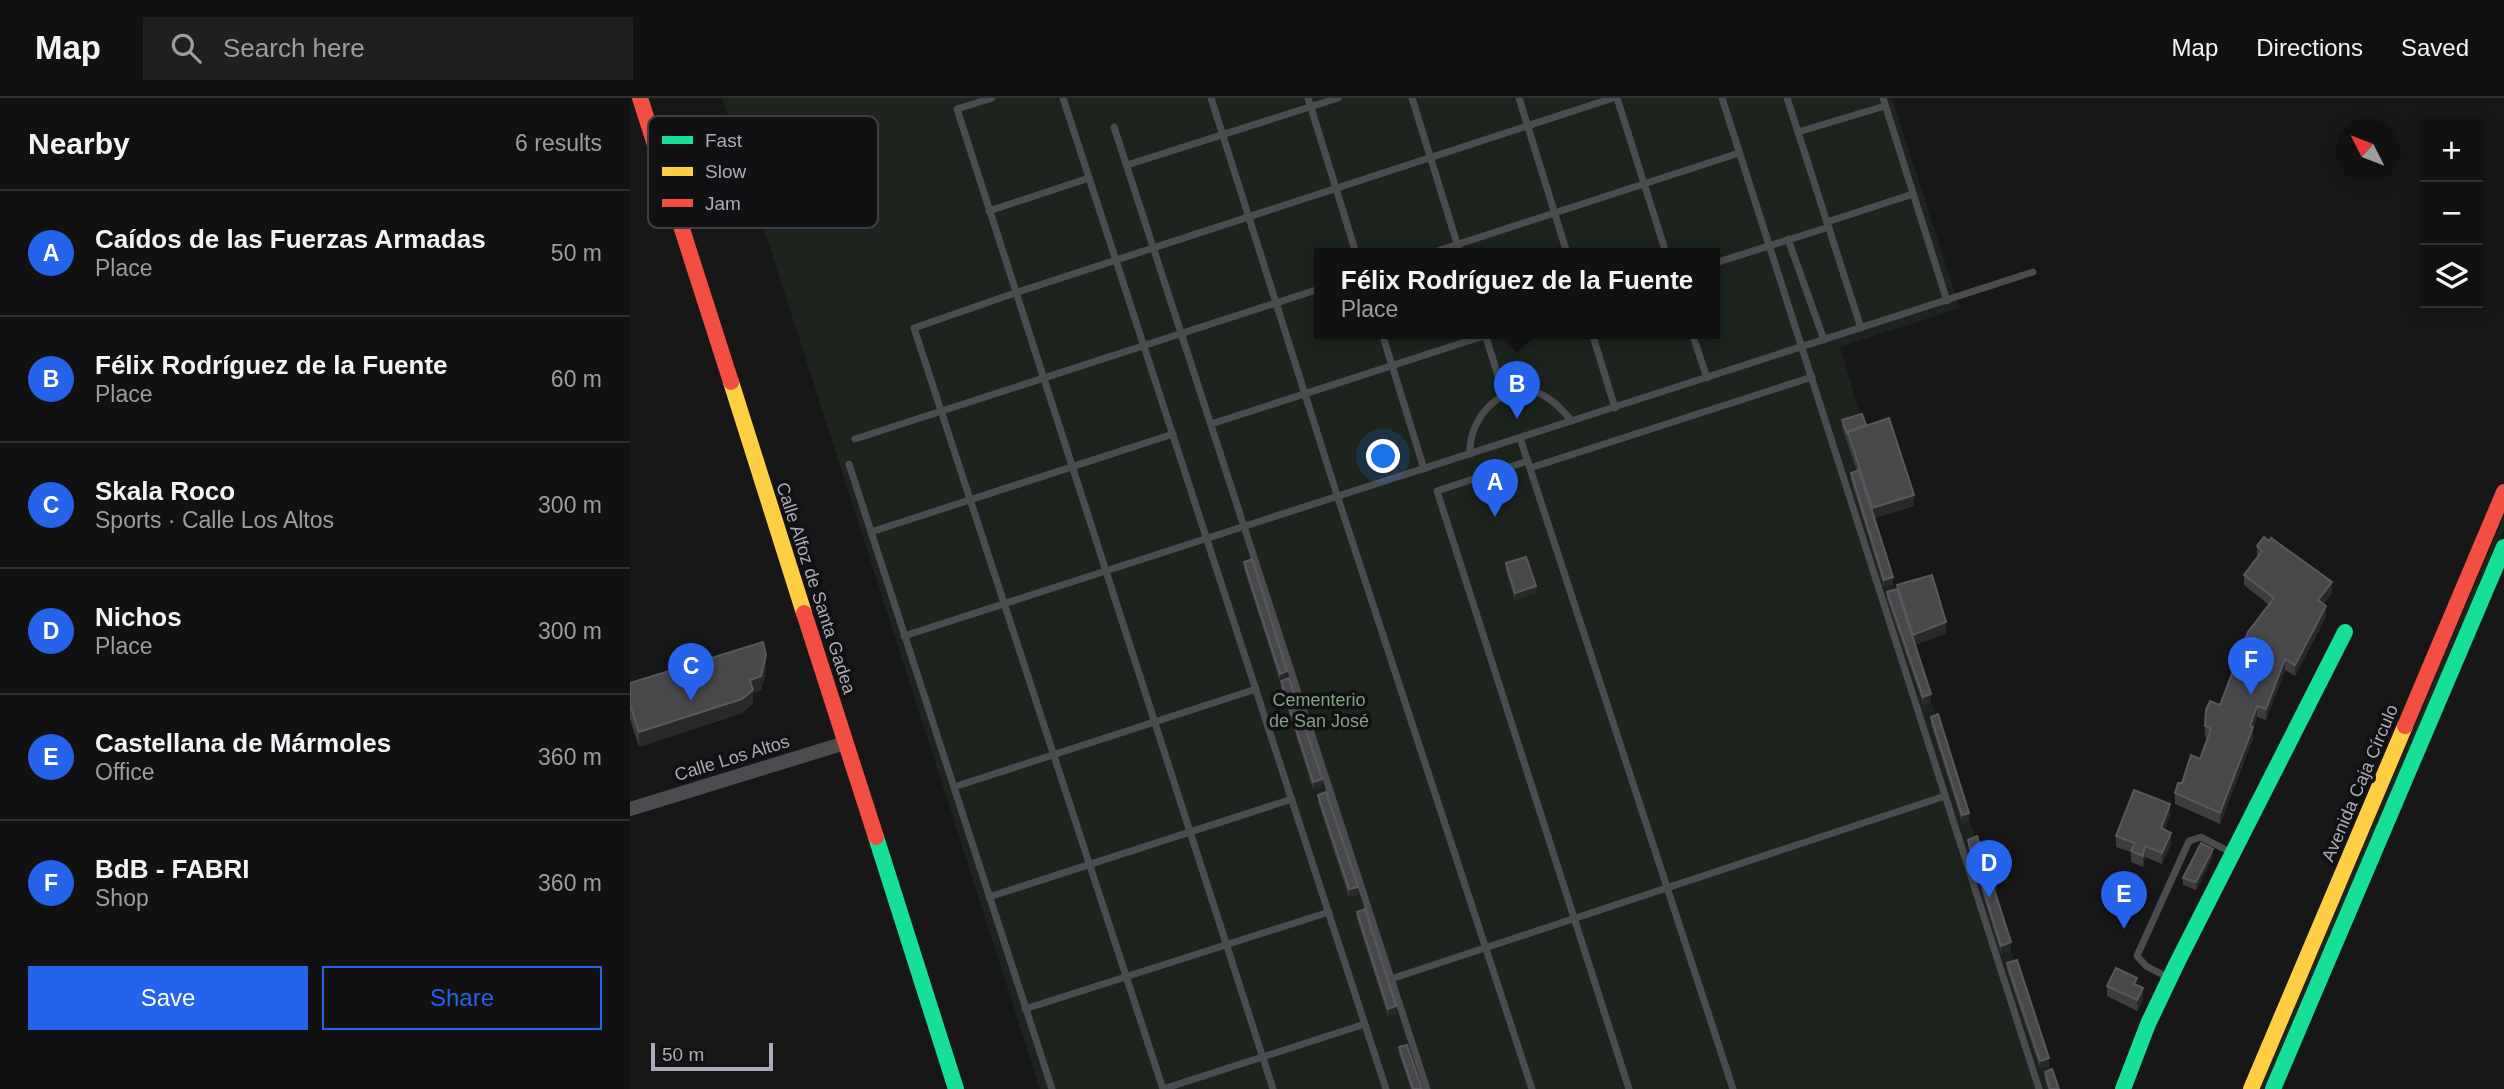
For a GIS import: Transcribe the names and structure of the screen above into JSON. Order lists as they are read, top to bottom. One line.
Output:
{"streets":{"street":["Calle Alfoz de Santa Gadea","Calle Los Altos","Avenida Caja Círculo"]},"crossings":[["Calle Alfoz de Santa Gadea","Calle Los Altos"]],"parks":["Cementerio de San José"],"legend":["Fast","Slow","Jam"],"scale_bar":"50 m","north":"top left","page":{"header":"Map","search":"Search here","nav":["Map","Directions","Saved"],"heading":["Nearby","6 results"],"map_buttons":["+","−"],"list":[{"mark":"A","name":"Caídos de las Fuerzas Armadas","note":"Place","value":"50 m"},{"mark":"B","name":"Félix Rodríguez de la Fuente","note":"Place","value":"60 m"},{"mark":"C","name":"Skala Roco","note":"Sports · Calle Los Altos","value":"300 m"},{"mark":"D","name":"Nichos","note":"Place","value":"300 m"},{"mark":"E","name":"Castellana de Mármoles","note":"Office","value":"360 m"},{"mark":"F","name":"BdB - FABRI","note":"Shop","value":"360 m"}],"popup":["Félix Rodríguez de la Fuente","Place"],"pins":["B","A","F","C","D","E"],"buttons":["Save","Share"],"scale":"50 m"}}
